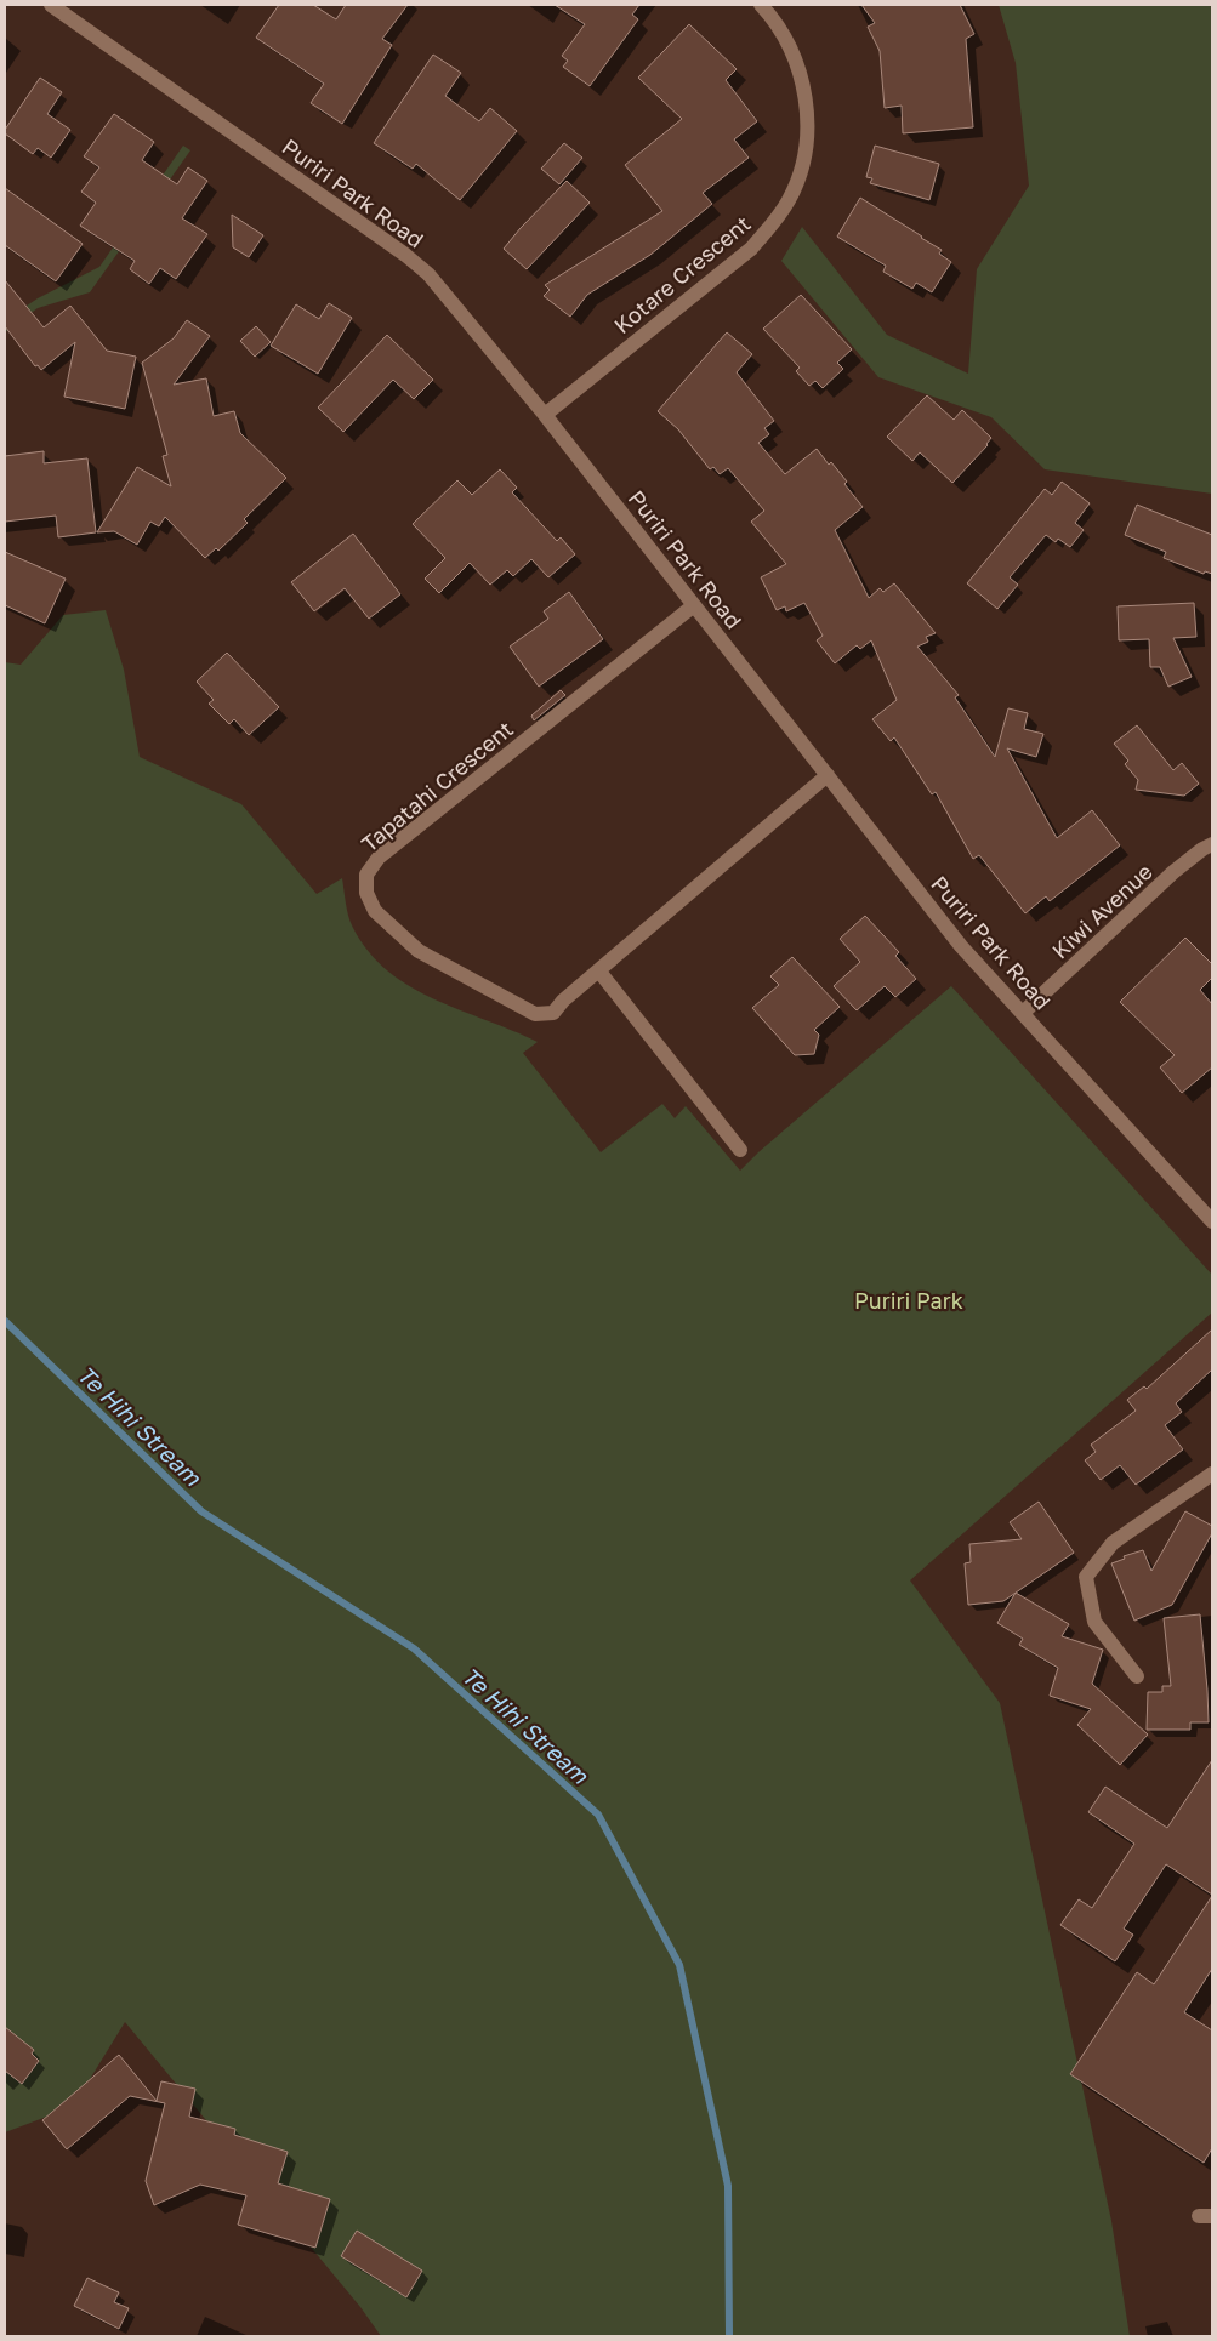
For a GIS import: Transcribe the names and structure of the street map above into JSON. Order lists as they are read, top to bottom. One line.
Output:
{"streets":{"street":["Puriri Park Road","Kotare Crescent","Tapatahi Crescent","Kiwi Avenue"]},"crossings":[["Puriri Park Road","Kotare Crescent"],["Puriri Park Road","Tapatahi Crescent"],["Puriri Park Road","Kiwi Avenue"]],"water":["Te Hihi Stream"],"parks":["Puriri Park"]}
